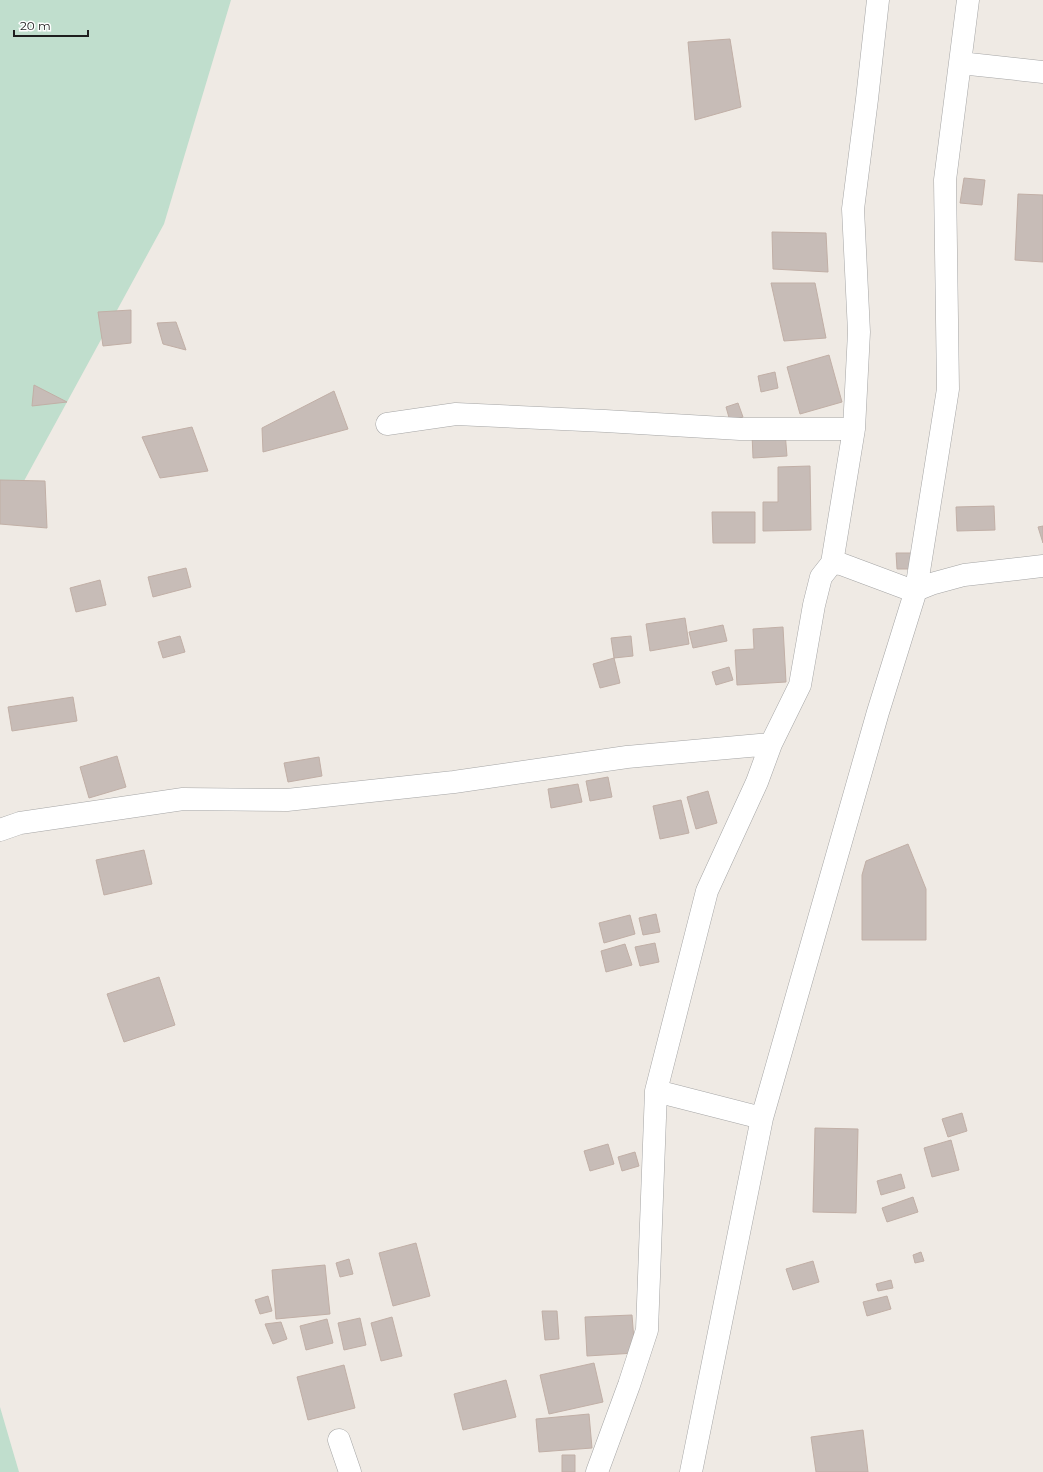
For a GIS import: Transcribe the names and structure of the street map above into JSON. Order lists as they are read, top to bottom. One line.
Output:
{"scale_bar":"20 m"}
